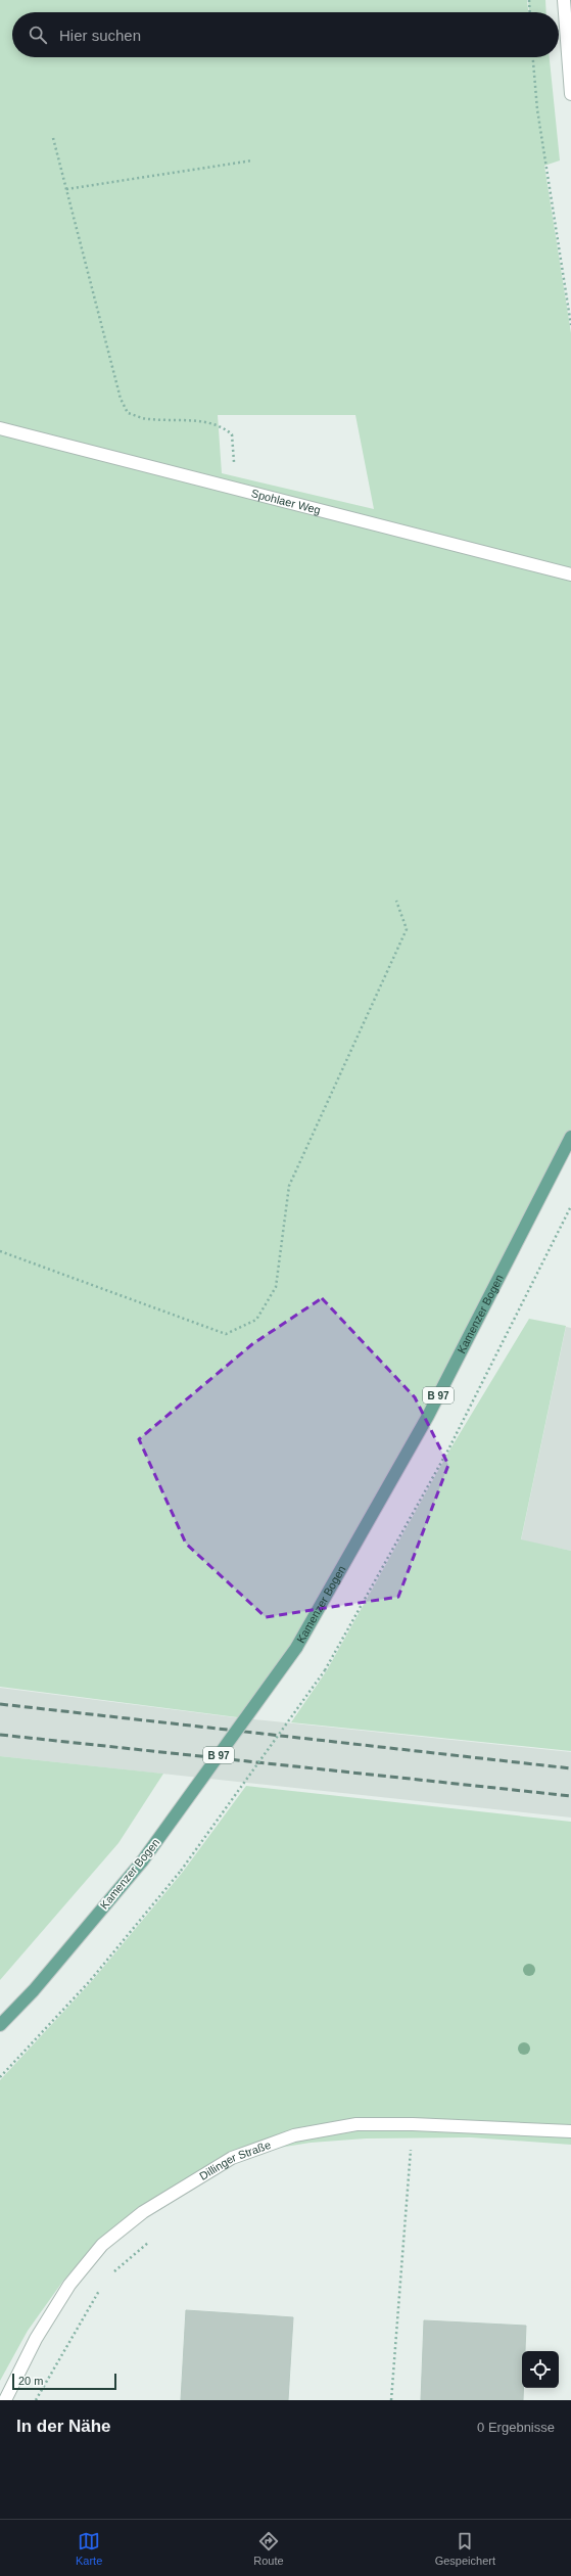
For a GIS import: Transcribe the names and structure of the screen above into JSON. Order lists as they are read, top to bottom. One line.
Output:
{"streets":{"main road":["Kamenzer Bogen","B 97"],"street":["Spohlaer Weg","Dillinger Straße"]},"scale_bar":"20 m","page":{"search":"Hier suchen","scale":"20 m","heading":["In der Nähe","0 Ergebnisse"],"nav":["Karte","Route","Gespeichert"]}}
